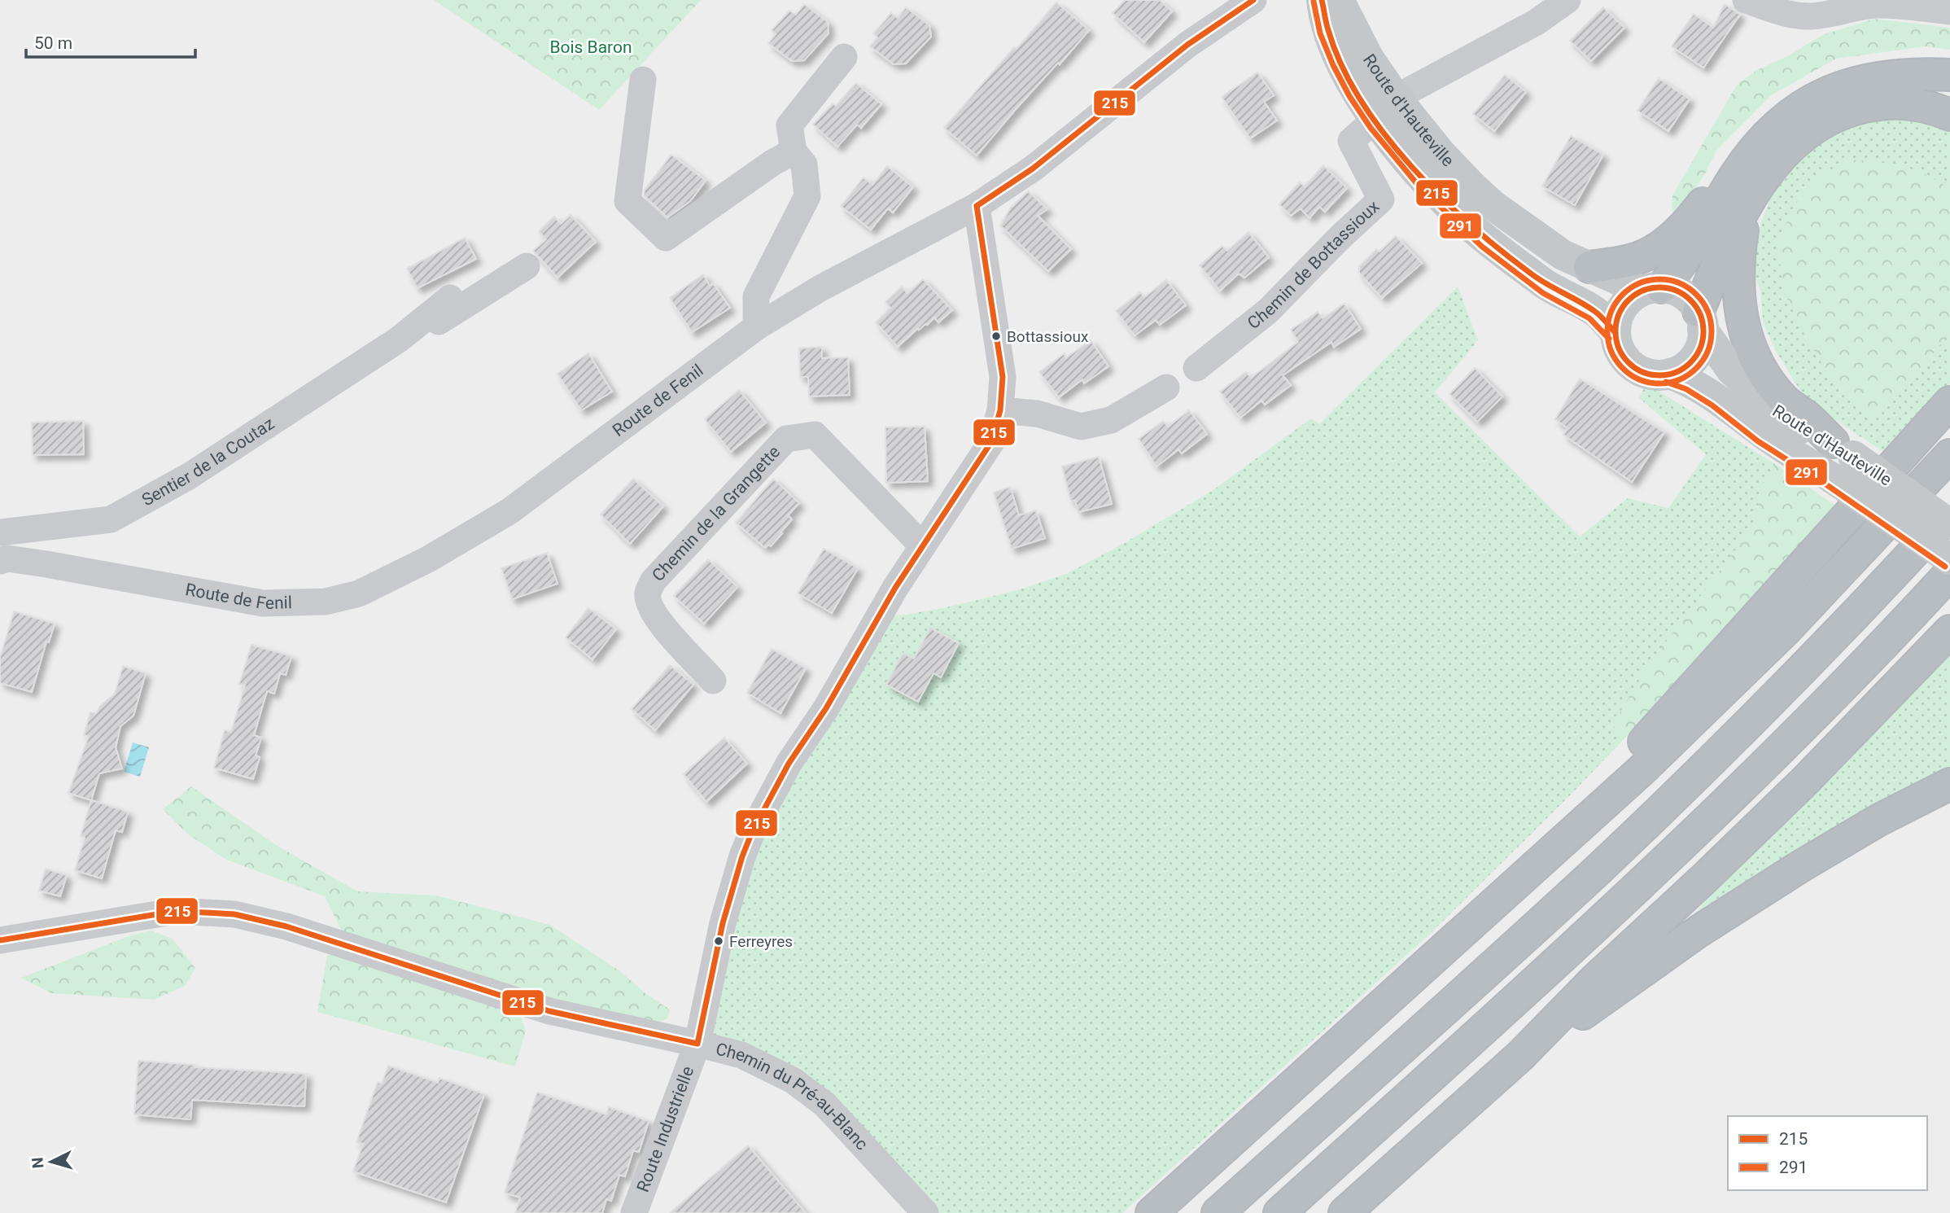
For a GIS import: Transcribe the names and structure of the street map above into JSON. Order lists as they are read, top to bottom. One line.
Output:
{"streets":{"main road":["Route d'Hauteville"],"street":["Chemin de Bottassioux","Route de Fenil","Sentier de la Coutaz","Chemin de la Grangette","Chemin du Pré-au-Blanc","Route Industrielle"]},"crossings":[["Route d'Hauteville","Chemin de Bottassioux"],["Route de Fenil","Route Industrielle"],["Chemin de la Grangette","Route Industrielle"],["Chemin du Pré-au-Blanc","Route Industrielle"]],"parks":["Bois Baron"],"places":["Bottassioux","Ferreyres"],"lines":["transit line 215","transit line 291"],"legend":["215","291"],"scale_bar":"50 m","north":"left"}
